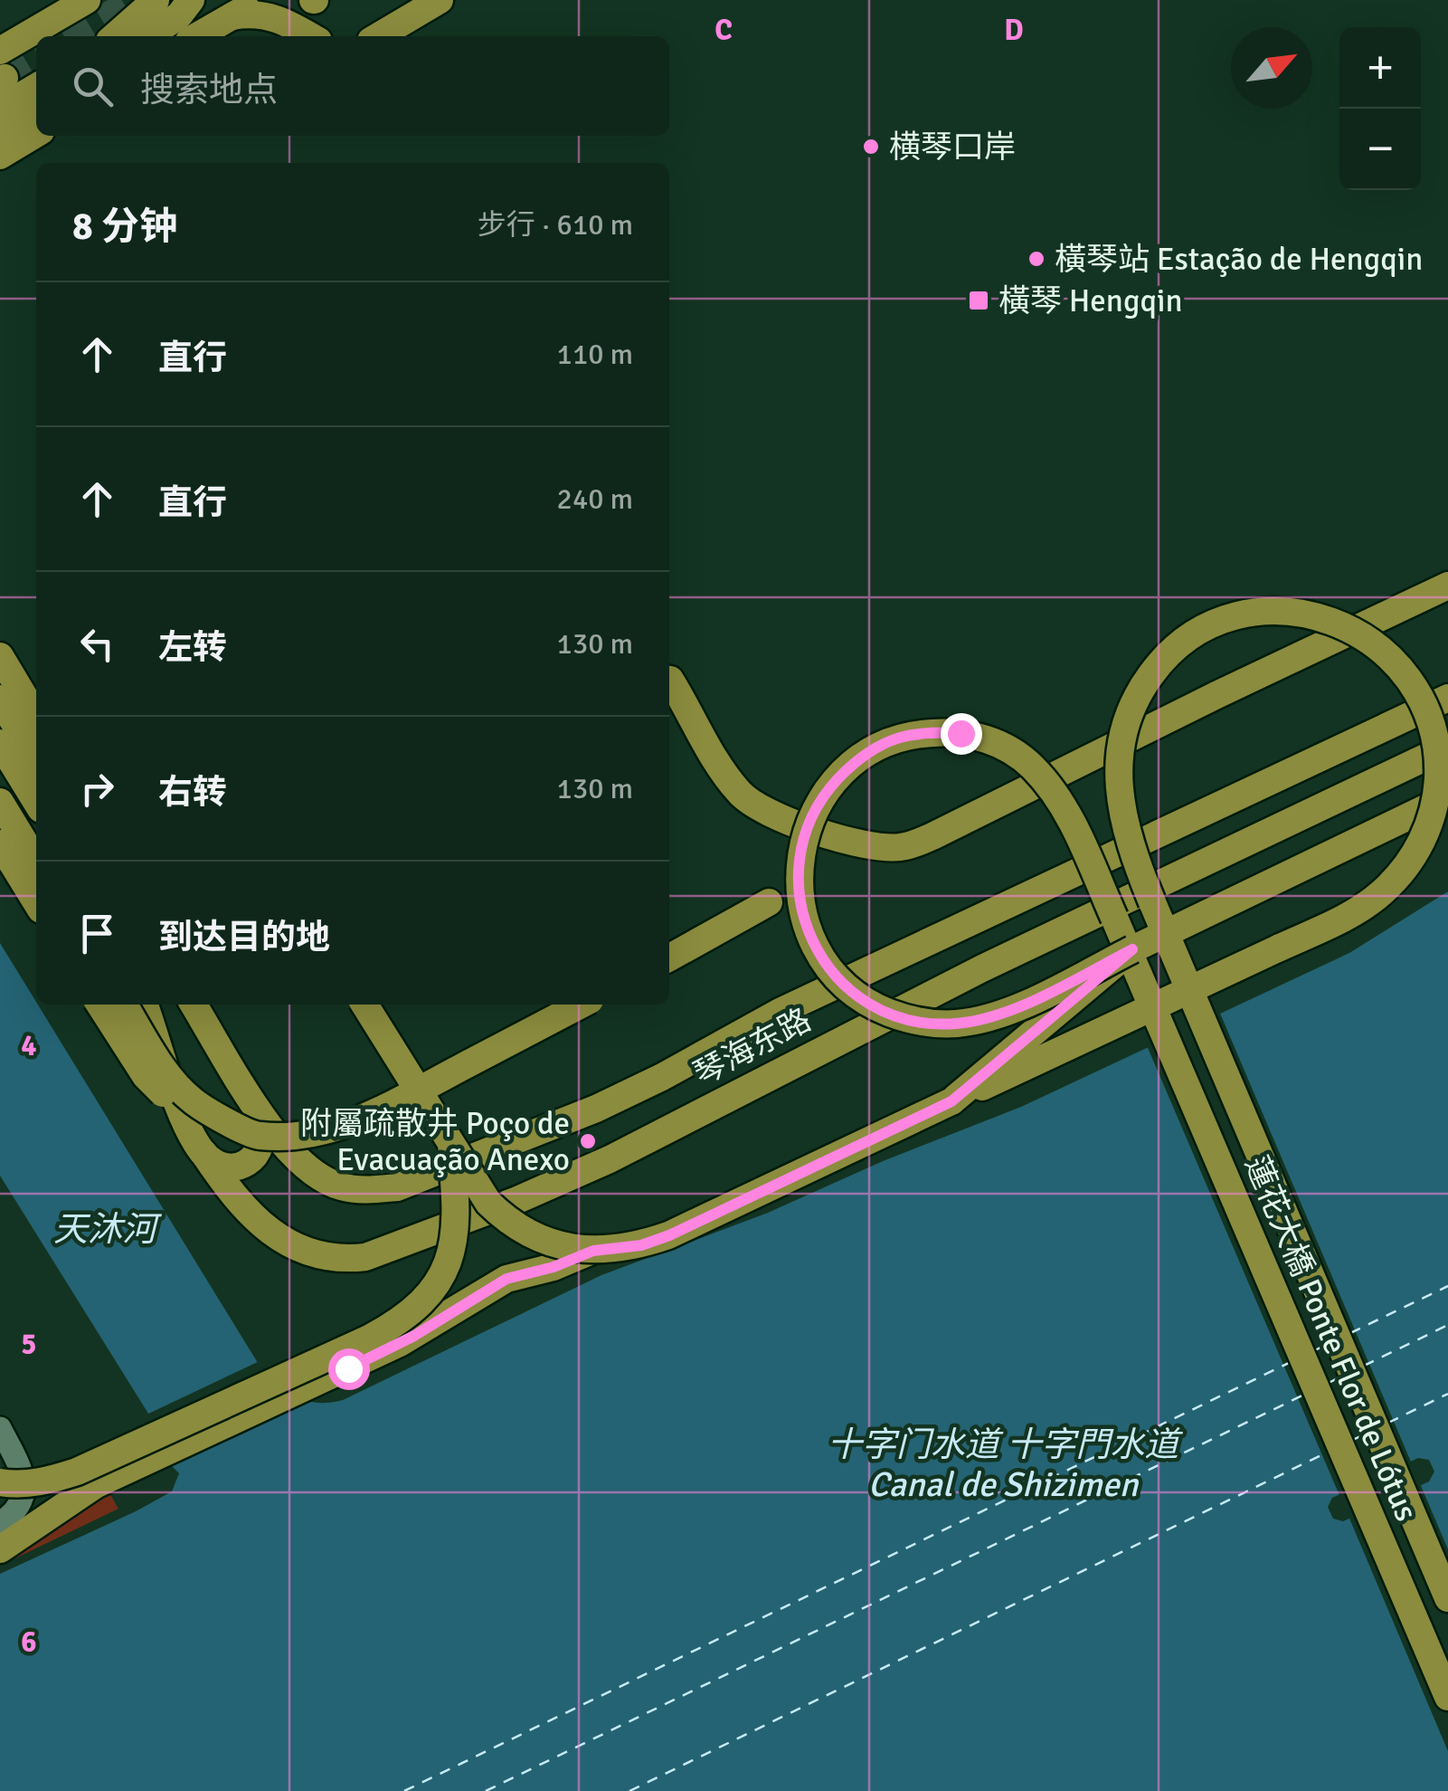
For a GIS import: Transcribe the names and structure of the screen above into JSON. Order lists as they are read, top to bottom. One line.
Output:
{"streets":{"main road":["琴海东路","蓮花大橋 Ponte Flor de Lótus"]},"water":["天沐河","十字门水道 十字門水道 Canal de Shizimen"],"places":{"other":["横琴口岸","橫琴站 Estação de Hengqin","附屬疏散井 Poço de Evacuação Anexo"],"transit":["橫琴 Hengqin"]},"north":"top right","page":{"map_buttons":["+","−"],"search":"搜索地点","heading":["8 分钟","步行 · 610 m"],"list":[["直行","110 m"],["直行","240 m"],["左转","130 m"],["右转","130 m"],"到达目的地"]},"grid":{"columns":["C","D"],"rows":["4","5","6"]}}
